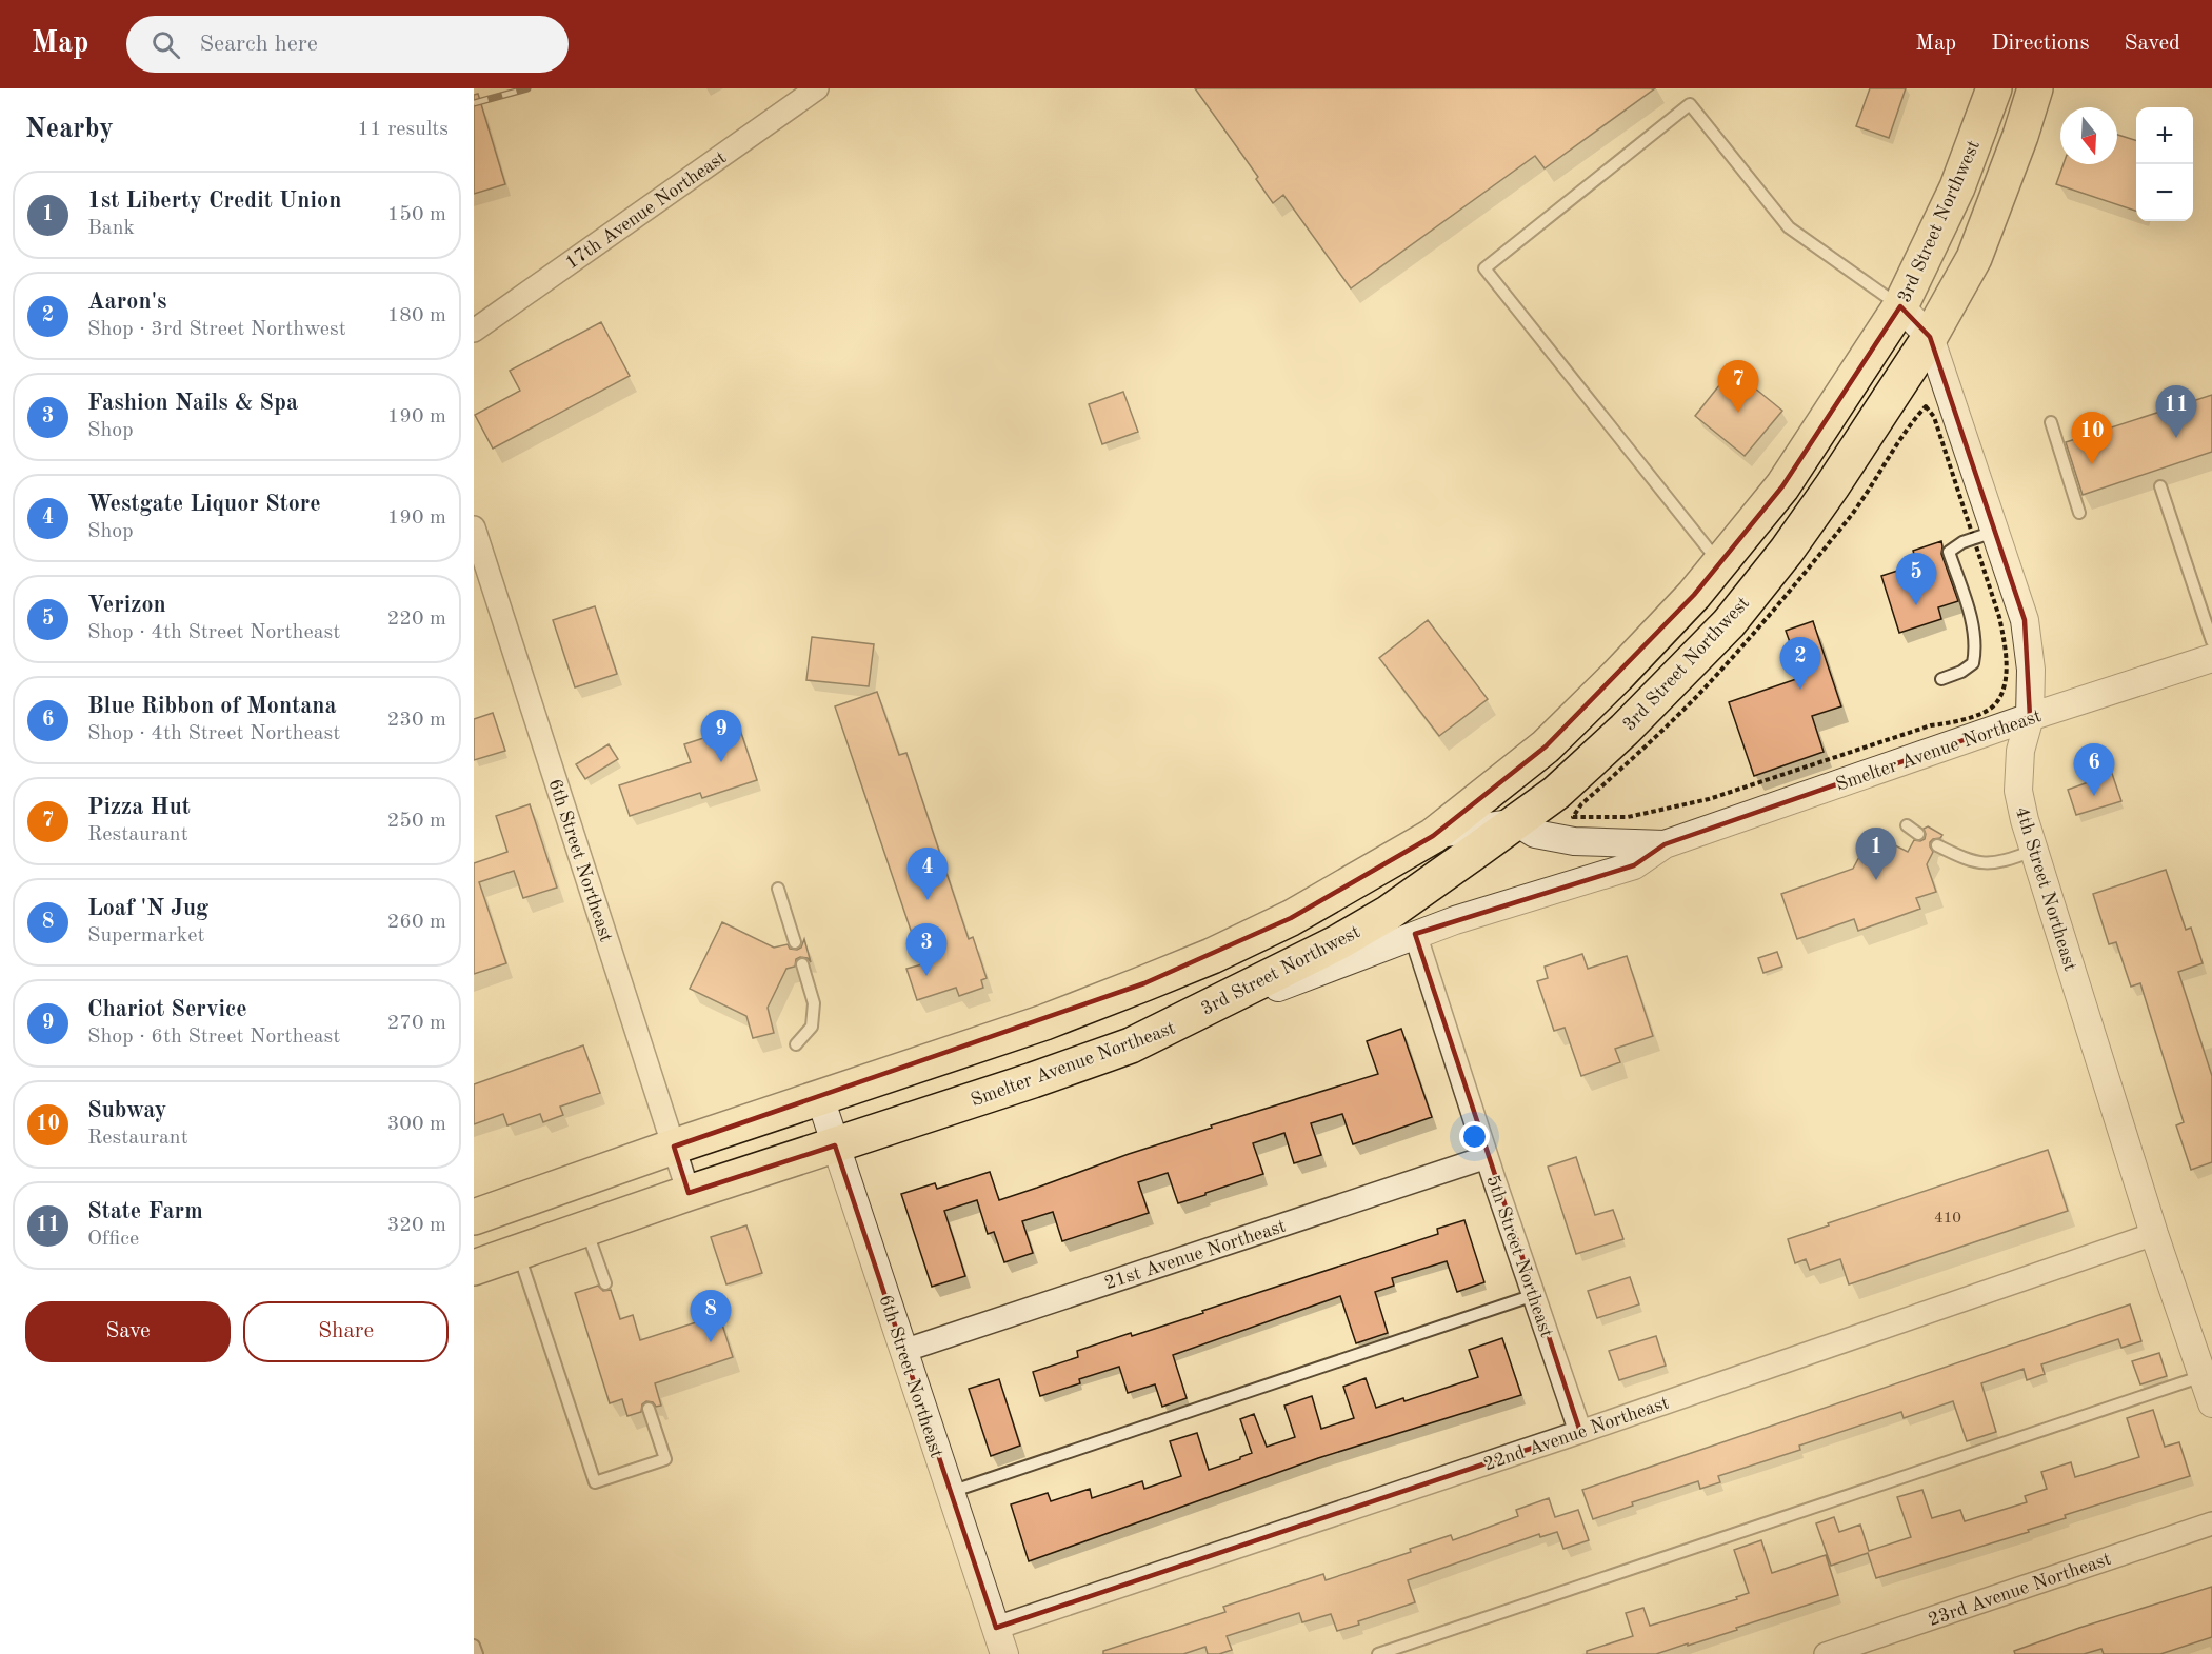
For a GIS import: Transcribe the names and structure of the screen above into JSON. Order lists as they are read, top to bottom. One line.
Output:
{"streets":{"highway":["3rd Street Northwest","Smelter Avenue Northeast"],"street":["17th Avenue Northeast","6th Street Northeast","4th Street Northeast","21st Avenue Northeast","5th Street Northeast","22nd Avenue Northeast","23rd Avenue Northeast"]},"crossings":[["3rd Street Northwest","Smelter Avenue Northeast"],["3rd Street Northwest","6th Street Northeast"],["3rd Street Northwest","4th Street Northeast"],["Smelter Avenue Northeast","6th Street Northeast"],["Smelter Avenue Northeast","4th Street Northeast"],["Smelter Avenue Northeast","5th Street Northeast"],["6th Street Northeast","21st Avenue Northeast"],["6th Street Northeast","22nd Avenue Northeast"],["4th Street Northeast","22nd Avenue Northeast"],["21st Avenue Northeast","5th Street Northeast"],["5th Street Northeast","22nd Avenue Northeast"]],"house_numbers":["410"],"north":"bottom","page":{"header":"Map","search":"Search here","nav":["Map","Directions","Saved"],"heading":["Nearby","11 results"],"map_buttons":["+","−"],"list":[{"mark":"1","name":"1st Liberty Credit Union","note":"Bank","value":"150 m"},{"mark":"2","name":"Aaron's","note":"Shop · 3rd Street Northwest","value":"180 m"},{"mark":"3","name":"Fashion Nails & Spa","note":"Shop","value":"190 m"},{"mark":"4","name":"Westgate Liquor Store","note":"Shop","value":"190 m"},{"mark":"5","name":"Verizon","note":"Shop · 4th Street Northeast","value":"220 m"},{"mark":"6","name":"Blue Ribbon of Montana","note":"Shop · 4th Street Northeast","value":"230 m"},{"mark":"7","name":"Pizza Hut","note":"Restaurant","value":"250 m"},{"mark":"8","name":"Loaf 'N Jug","note":"Supermarket","value":"260 m"},{"mark":"9","name":"Chariot Service","note":"Shop · 6th Street Northeast","value":"270 m"},{"mark":"10","name":"Subway","note":"Restaurant","value":"300 m"},{"mark":"11","name":"State Farm","note":"Office","value":"320 m"}],"pins":["7","11","10","5","2","9","6","1","4","3","8"],"buttons":["Save","Share"]}}
